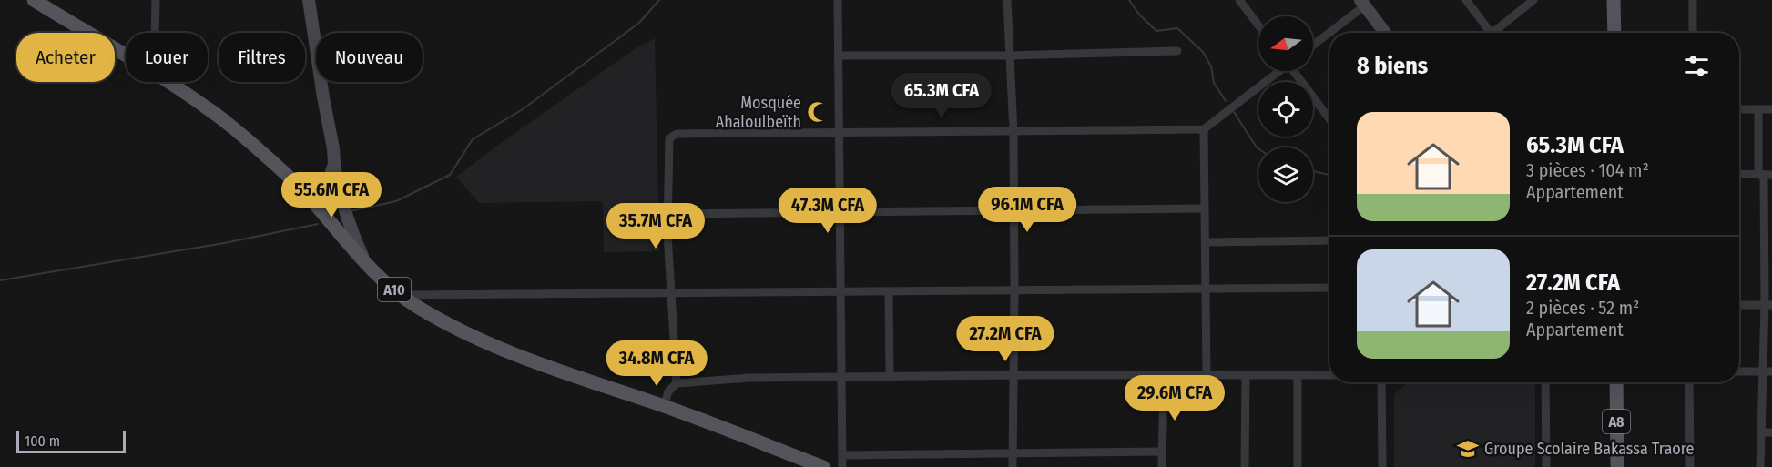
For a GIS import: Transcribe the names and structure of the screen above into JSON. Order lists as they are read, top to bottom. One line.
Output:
{"streets":{"main road":["A10","A8"]},"places":{"mosque":["Mosquée Ahaloulbeïth"],"school or university":["Groupe Scolaire Bakassa Traore"]},"scale_bar":"100 m","north":"left","page":{"chip":["Acheter","Louer","Filtres","Nouveau"],"heading":"8 biens","price":["65.3M CFA","55.6M CFA","96.1M CFA","47.3M CFA","35.7M CFA","27.2M CFA","34.8M CFA","29.6M CFA"],"list":[{"name":"65.3M CFA","note":"3 pièces · 104 m² · Appartement"},{"name":"27.2M CFA","note":"2 pièces · 52 m² · Appartement"}],"scale":"100 m"}}
